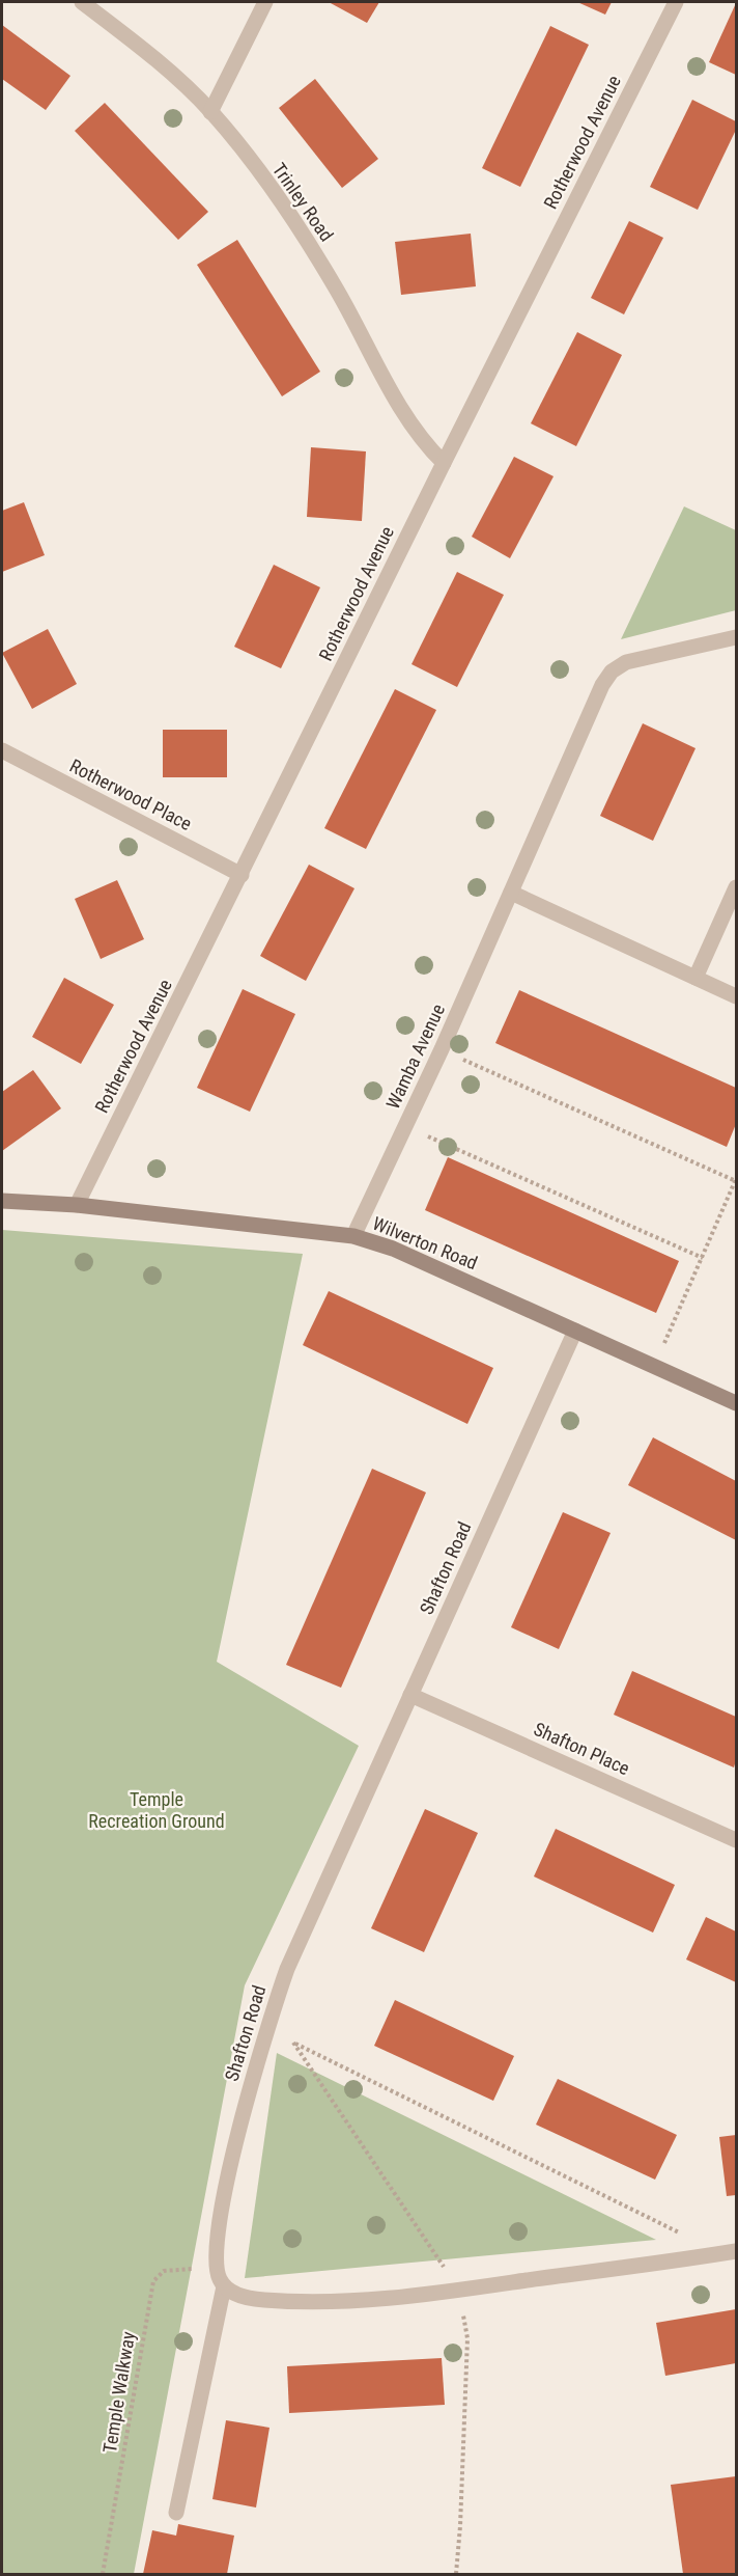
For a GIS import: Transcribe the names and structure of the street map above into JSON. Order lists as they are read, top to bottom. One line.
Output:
{"streets":{"street":["Rotherwood Avenue","Trinley Road","Rotherwood Place","Wamba Avenue","Wilverton Road","Shafton Road","Shafton Place"],"path":["Temple Walkway"]},"crossings":[["Rotherwood Avenue","Trinley Road"],["Rotherwood Avenue","Rotherwood Place"],["Rotherwood Avenue","Wilverton Road"],["Wamba Avenue","Wilverton Road"],["Wilverton Road","Shafton Road"],["Shafton Road","Shafton Place"],["Shafton Road","Temple Walkway"]],"parks":["Temple Recreation Ground"]}
